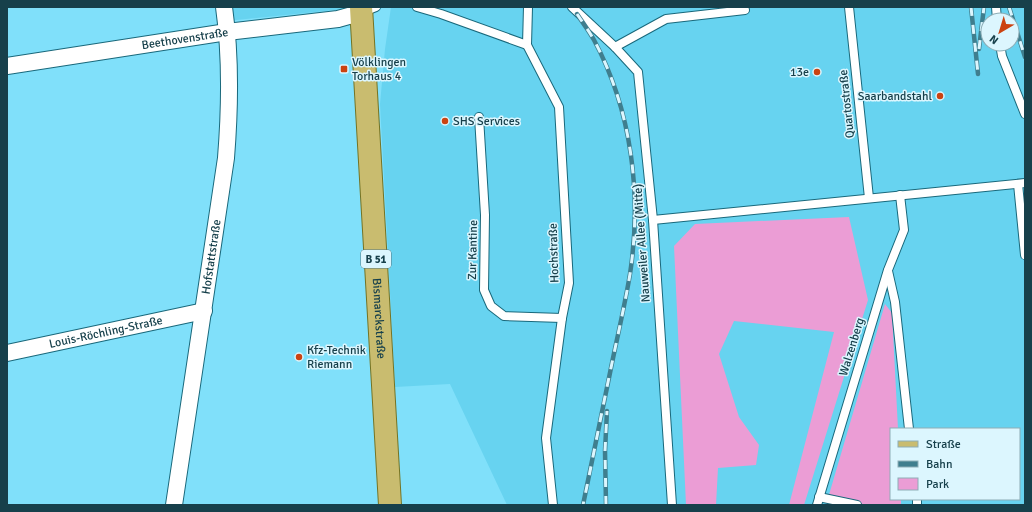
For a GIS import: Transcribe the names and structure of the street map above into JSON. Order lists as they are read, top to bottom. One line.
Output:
{"streets":{"main road":["B 51","Bismarckstraße"],"street":["Beethovenstraße","Hofstattstraße","Louis-Röchling-Straße"],"lane":["Quartostraße","Nauweiler Allee (Mitte)","Zur Kantine","Hochstraße","Walzenberg"]},"crossings":[["Beethovenstraße","Hofstattstraße"],["Beethovenstraße","Bismarckstraße"],["Zur Kantine","Hochstraße"],["Hofstattstraße","Louis-Röchling-Straße"]],"places":{"transit":["Völklingen Torhaus 4"],"other":["13e","Saarbandstahl","SHS Services","Kfz-Technik Riemann"]},"legend":["Straße","Bahn","Park"],"north":"bottom left"}
